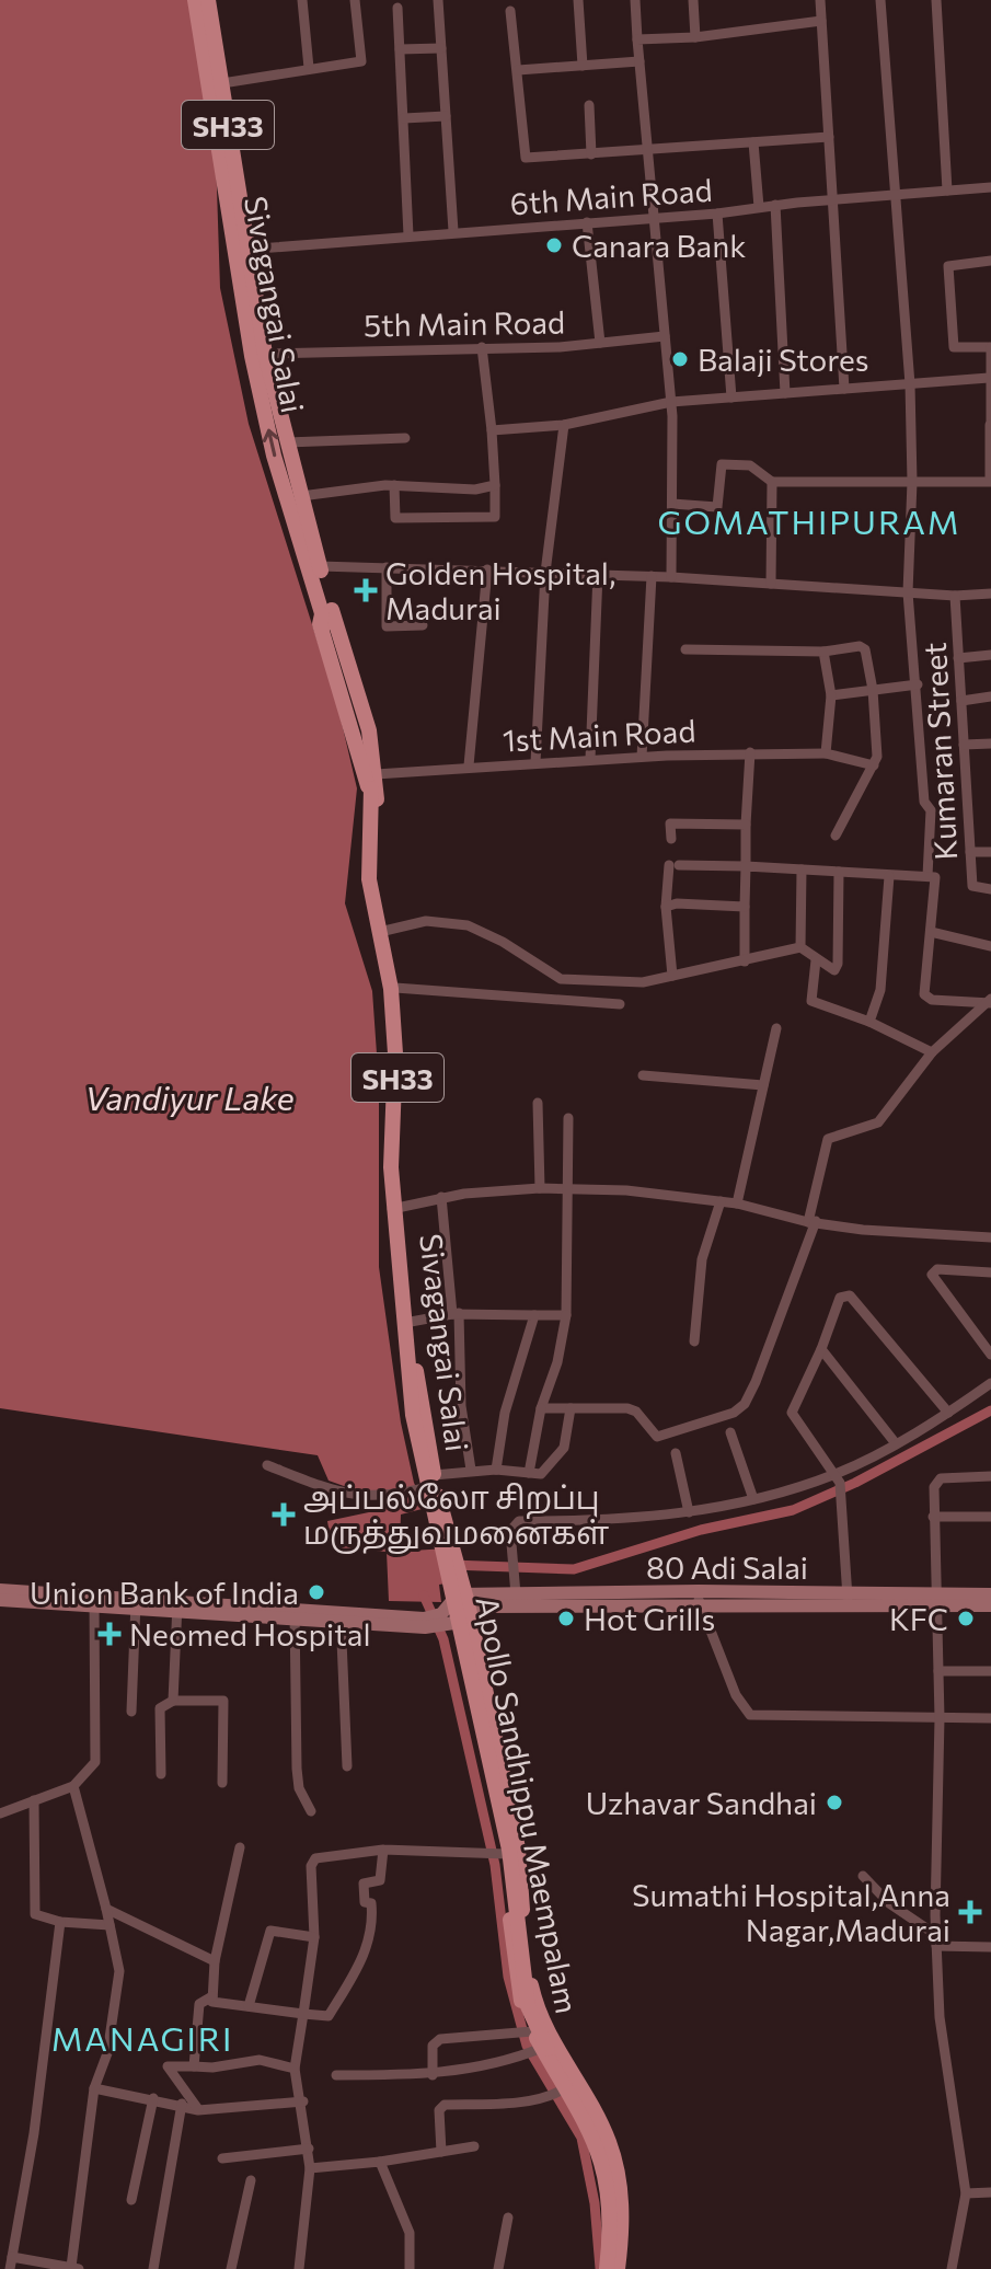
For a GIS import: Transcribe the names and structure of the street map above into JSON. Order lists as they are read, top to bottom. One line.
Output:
{"streets":{"main road":["SH33","Sivagangai Salai","80 Adi Salai","Apollo Sandhippu Maempalam"],"street":["6th Main Road","5th Main Road","1st Main Road","Kumaran Street"]},"crossings":[["6th Main Road","Sivagangai Salai"],["Sivagangai Salai","5th Main Road"],["Sivagangai Salai","1st Main Road"],["Sivagangai Salai","80 Adi Salai"],["Sivagangai Salai","Apollo Sandhippu Maempalam"],["1st Main Road","Apollo Sandhippu Maempalam"]],"districts":["GOMATHIPURAM","MANAGIRI"],"water":["Vandiyur Lake"],"places":{"other":["Canara Bank","Balaji Stores","Union Bank of India","Hot Grills","KFC","Uzhavar Sandhai"],"health":["Golden Hospital, Madurai","அப்பல்லோ சிறப்பு மருத்துவமனைகள்","Neomed Hospital","Sumathi Hospital,Anna Nagar,Madurai"]}}
